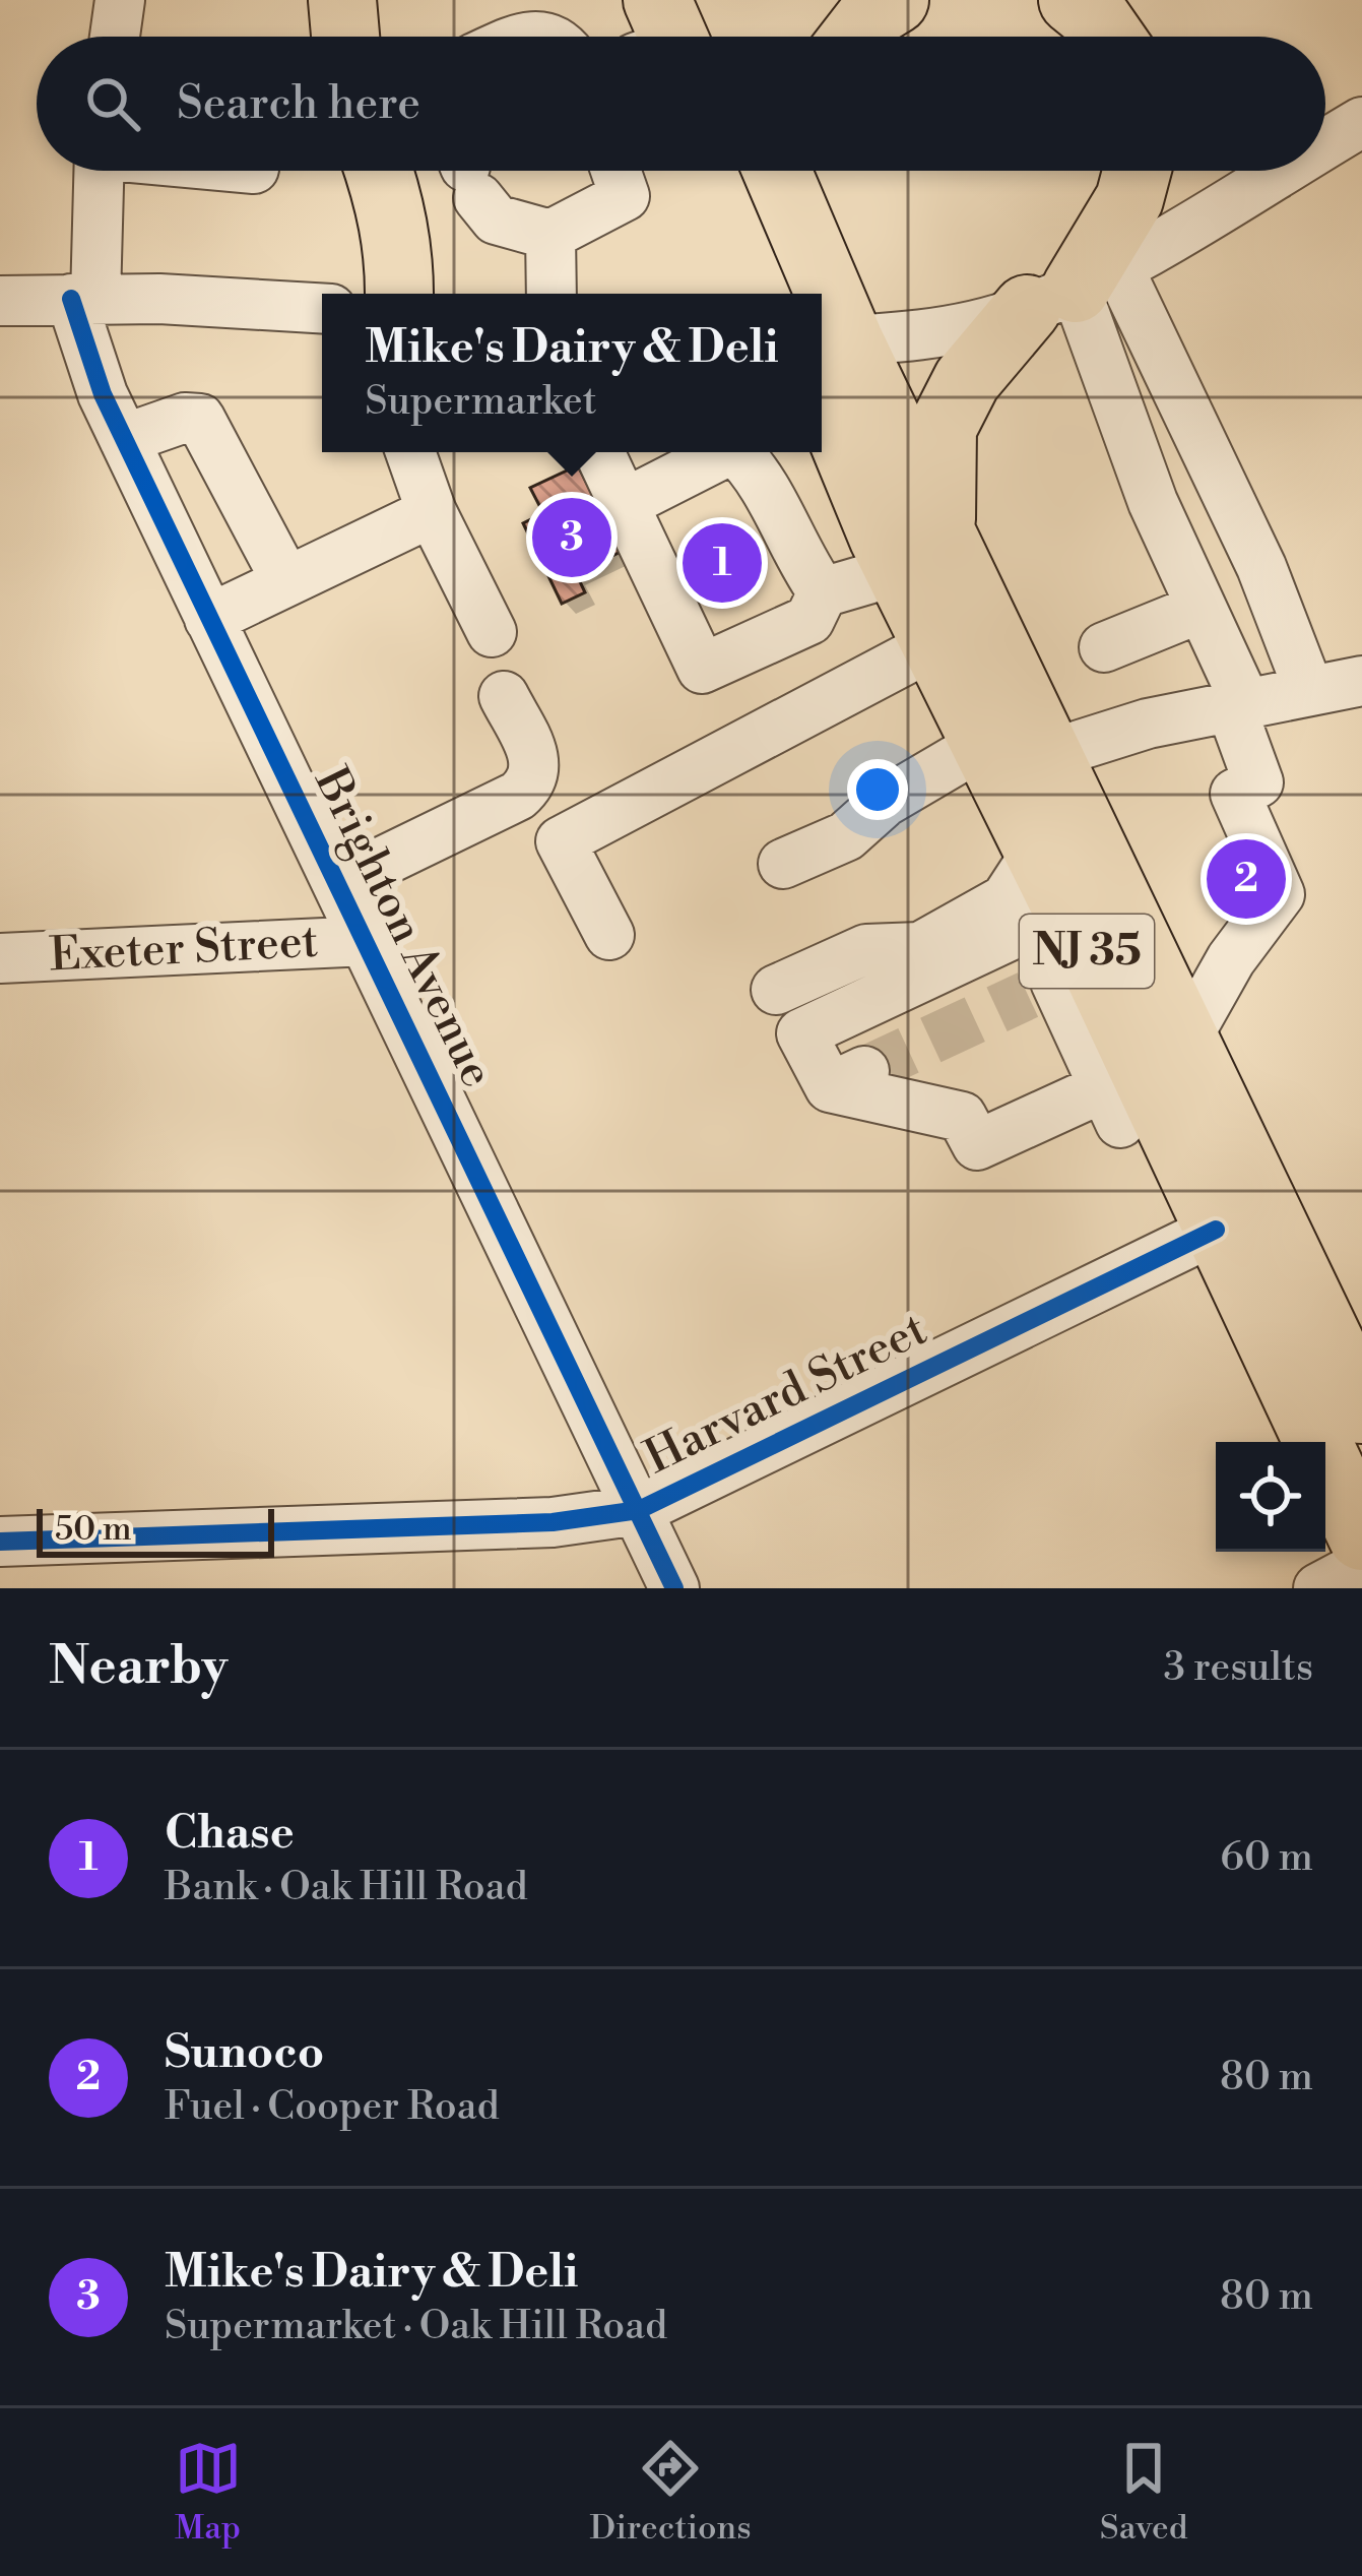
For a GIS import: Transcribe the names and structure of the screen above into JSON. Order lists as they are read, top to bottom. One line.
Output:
{"streets":{"highway":["NJ 35"],"street":["Brighton Avenue","Exeter Street","Harvard Street"]},"crossings":[["Brighton Avenue","Exeter Street"],["Brighton Avenue","Harvard Street"],["NJ 35","Harvard Street"]],"scale_bar":"50 m","page":{"search":"Search here","popup":["Mike's Dairy & Deli","Supermarket"],"pins":["3","1","2"],"scale":"50 m","heading":["Nearby","3 results"],"list":[{"mark":"1","name":"Chase","note":"Bank · Oak Hill Road","value":"60 m"},{"mark":"2","name":"Sunoco","note":"Fuel · Cooper Road","value":"80 m"},{"mark":"3","name":"Mike's Dairy & Deli","note":"Supermarket · Oak Hill Road","value":"80 m"}],"nav":["Map","Directions","Saved"]}}
